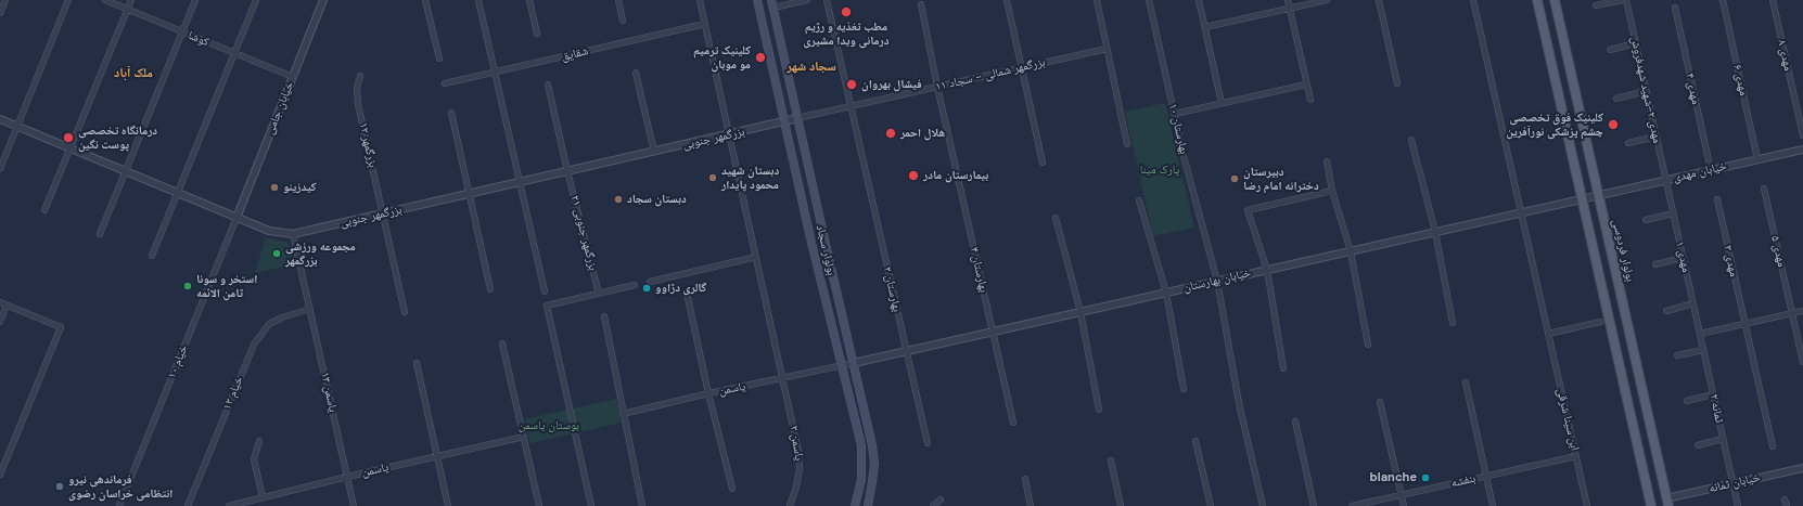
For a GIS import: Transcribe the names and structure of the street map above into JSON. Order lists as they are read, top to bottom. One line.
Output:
{"streets":{"main road":["بولوار سجاد","بولوار فردوسی"],"street":["کوشا","شقایق","مهدی ۸","بزرگمهر شمالی - سجاد ۱۱","مهدی ۶","مهدی ۴","مهدی ۲-شهید شهدفروش","خیابان جامی","بهارستان ۱۰","بزرگمهر جنوبی","بزرگمهر ۱۲","خیابان مهدی","بزرگمهر جنوبی ۲۱","مهدی ۵","مهدی ۱","مهدی ۳","بهارستان ۴","خیابان بهارستان","بهارستان ۲","خیام ۱۰","یاسمن","یاسمن ۱۳","خیام ۱۲","ثمانه ۲","ابن سینا شرقی","یاسمن ۲","بنفشه","خیابان ثمانه"]},"crossings":[["کوشا","خیابان جامی"],["شقایق","یاسمن ۲"],["بزرگمهر شمالی - سجاد ۱۱","بزرگمهر جنوبی"],["بزرگمهر شمالی - سجاد ۱۱","بولوار سجاد"],["بزرگمهر شمالی - سجاد ۱۱","بهارستان ۴"],["بزرگمهر شمالی - سجاد ۱۱","بهارستان ۲"],["مهدی ۶","خیابان مهدی"],["مهدی ۴","خیابان مهدی"],["مهدی ۲-شهید شهدفروش","خیابان مهدی"],["مهدی ۲-شهید شهدفروش","مهدی ۱"],["خیابان جامی","بزرگمهر جنوبی"],["خیابان جامی","خیام ۱۰"],["بهارستان ۱۰","خیابان بهارستان"],["بزرگمهر جنوبی","بزرگمهر ۱۲"],["بزرگمهر جنوبی","بزرگمهر جنوبی ۲۱"],["بزرگمهر جنوبی","بولوار سجاد"],["بزرگمهر جنوبی","خیام ۱۰"],["بزرگمهر جنوبی","یاسمن ۱۳"],["بزرگمهر جنوبی","یاسمن ۲"],["خیابان مهدی","بولوار فردوسی"],["خیابان مهدی","مهدی ۱"],["خیابان مهدی","خیابان بهارستان"],["بولوار سجاد","خیابان بهارستان"],["بولوار سجاد","یاسمن"],["بولوار فردوسی","خیابان ثمانه"],["مهدی ۱","ثمانه ۲"],["بهارستان ۴","خیابان بهارستان"],["خیابان بهارستان","بهارستان ۲"],["خیابان بهارستان","یاسمن"],["خیابان بهارستان","ابن سینا شرقی"],["یاسمن","یاسمن ۱۳"],["یاسمن","یاسمن ۲"],["یاسمن ۱۳","خیام ۱۲"],["ثمانه ۲","خیابان ثمانه"],["ابن سینا شرقی","بنفشه"]],"districts":["سجاد شهر","ملک آباد"],"parks":["پارک مینا","بوستان یاسمن"],"places":["مطب تغذیه و رژیم درمانی ویدا مشیری","کلینیک ترمیم مو موبان","فیشال بهروان","کلینیک فوق تخصصی چشم پزشکی نورآفرین","هلال احمر","درمانگاه تخصصی پوست نگین","بیمارستان مادر","دبستان شهید محمود پایدار","دبیرستان دخترانه امام رضا","کیدزینو","دبستان سجاد","مجموعه ورزشی بزرگمهر","استخر و سونا ثامن الائمه","گالری دژاوو","blanche","فرماندهی نیرو انتظامی خراسان رضوی"]}
